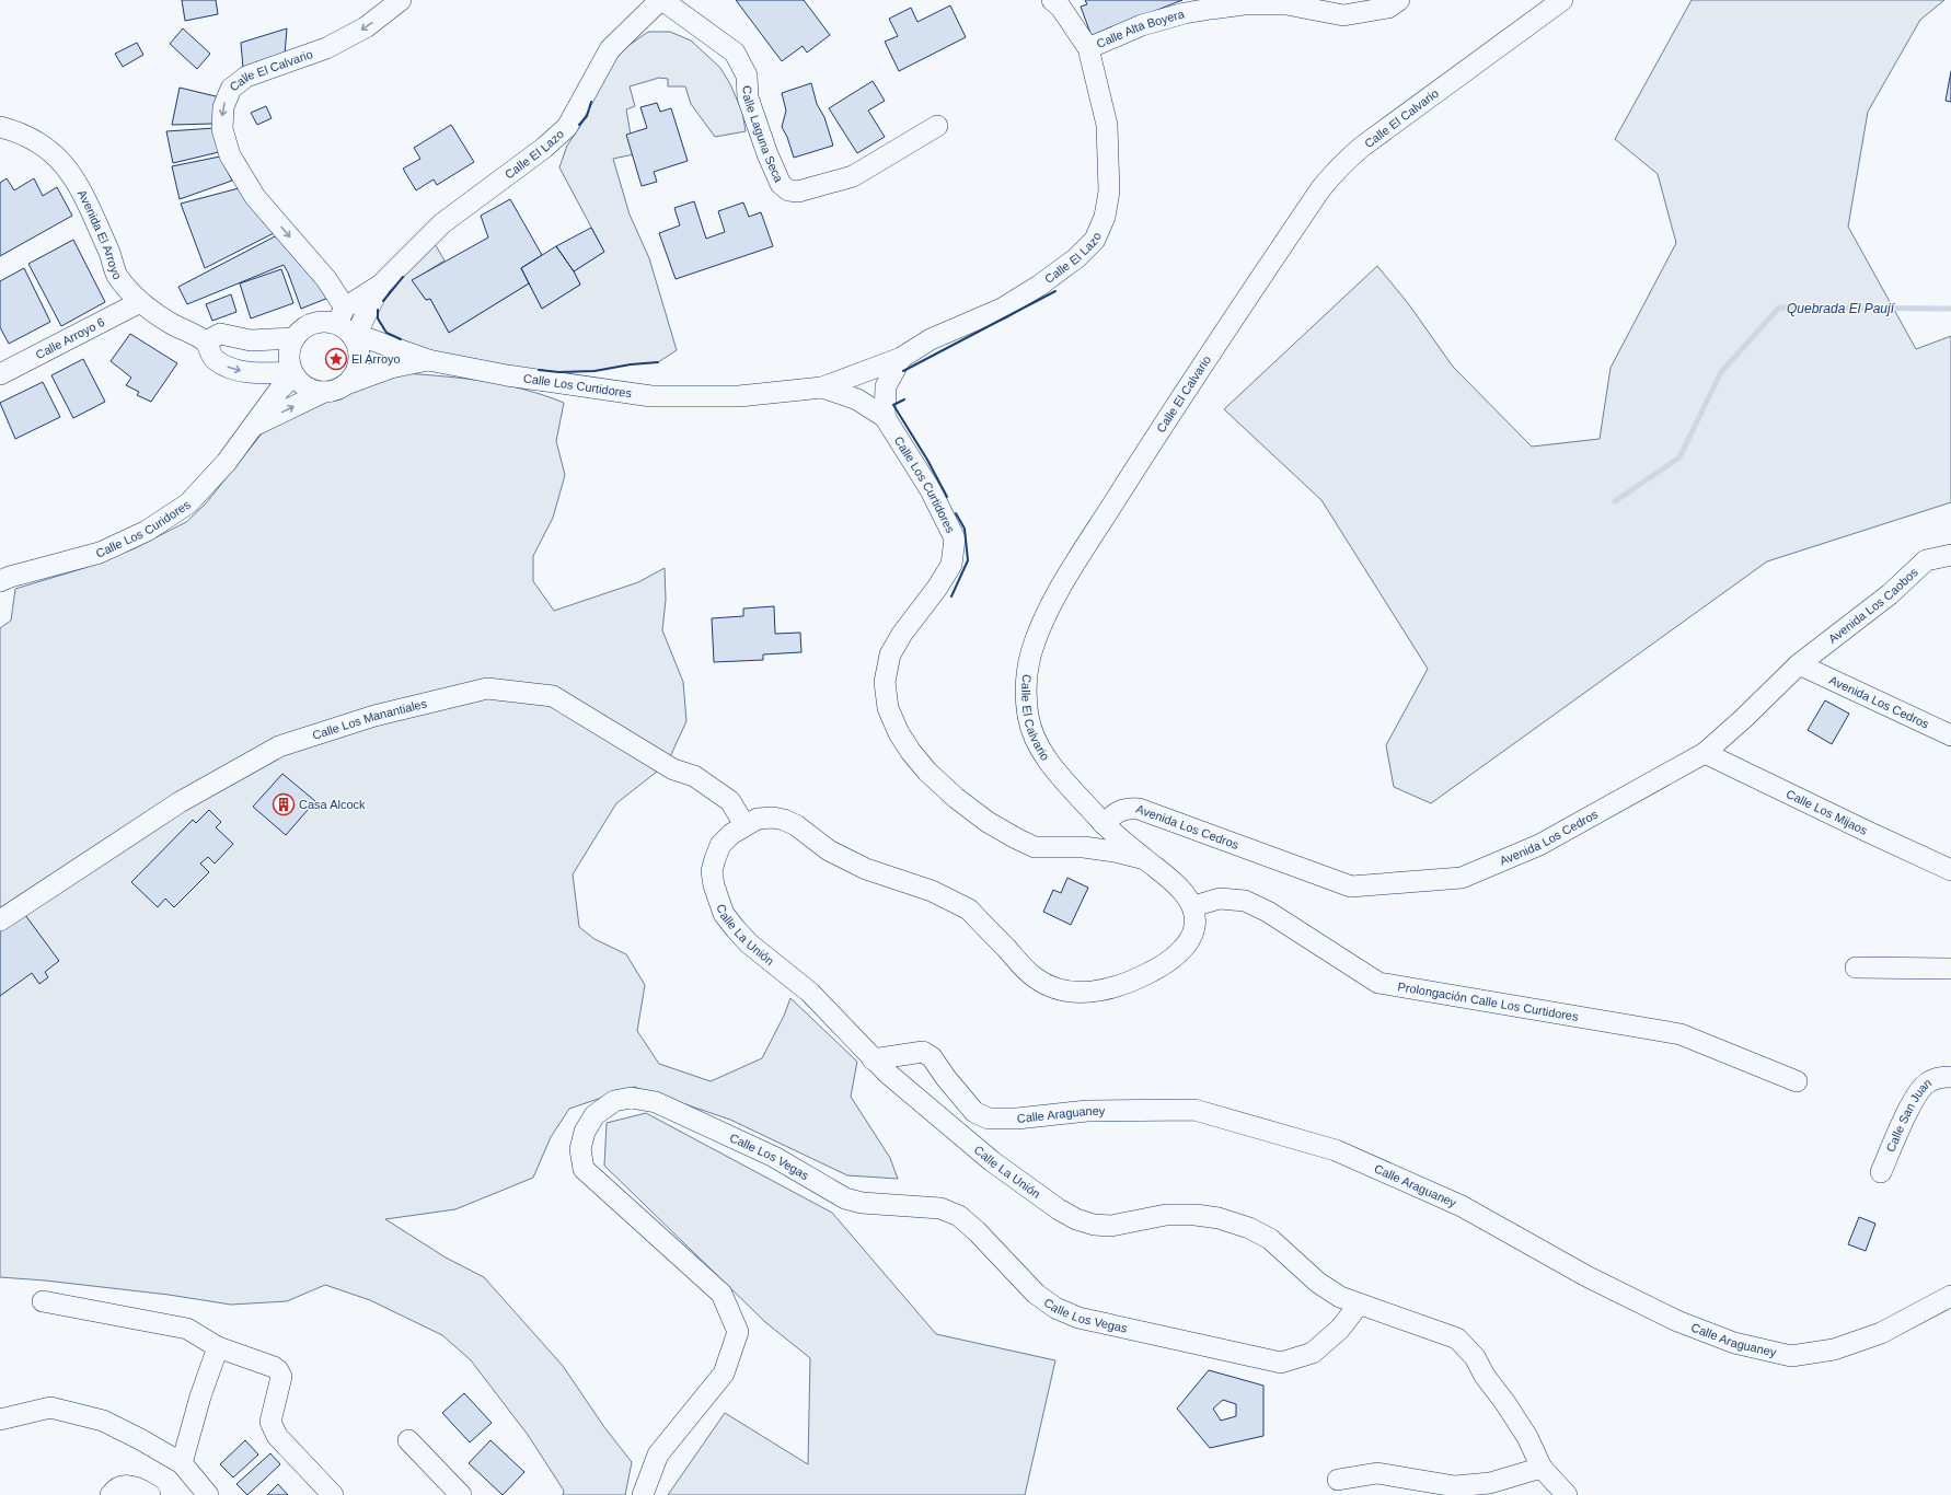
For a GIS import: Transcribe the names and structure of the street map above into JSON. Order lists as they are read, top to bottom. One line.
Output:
{"streets":{"street":["Calle Alta Boyera","Calle El Calvario","Calle Laguna Seca","Calle El Lazo","Avenida El Arroyo","Calle Arroyo 6","Calle Los Curtidores","Calle Los Curidores","Avenida Los Caobos","Avenida Los Cedros","Calle Los Manantiales","Calle Los Mijaos","Calle La Unión","Prolongación Calle Los Curtidores","Calle Araguaney","Calle San Juan","Calle Los Vegas"]},"crossings":[["Calle Alta Boyera","Calle El Lazo"],["Calle El Calvario","Calle El Lazo"],["Calle El Calvario","Calle Los Curtidores"],["Calle El Calvario","Avenida Los Cedros"],["Calle Laguna Seca","Calle El Lazo"],["Calle El Lazo","Calle Los Curtidores"],["Avenida El Arroyo","Calle Arroyo 6"],["Avenida Los Caobos","Avenida Los Cedros"],["Avenida Los Cedros","Calle Los Mijaos"],["Calle Los Manantiales","Calle La Unión"],["Calle La Unión","Prolongación Calle Los Curtidores"],["Calle La Unión","Calle Araguaney"],["Calle La Unión","Calle Los Vegas"]],"water":["Quebrada El Paují"],"places":{"place":["El Arroyo"],"building":["Casa Alcock"]}}
